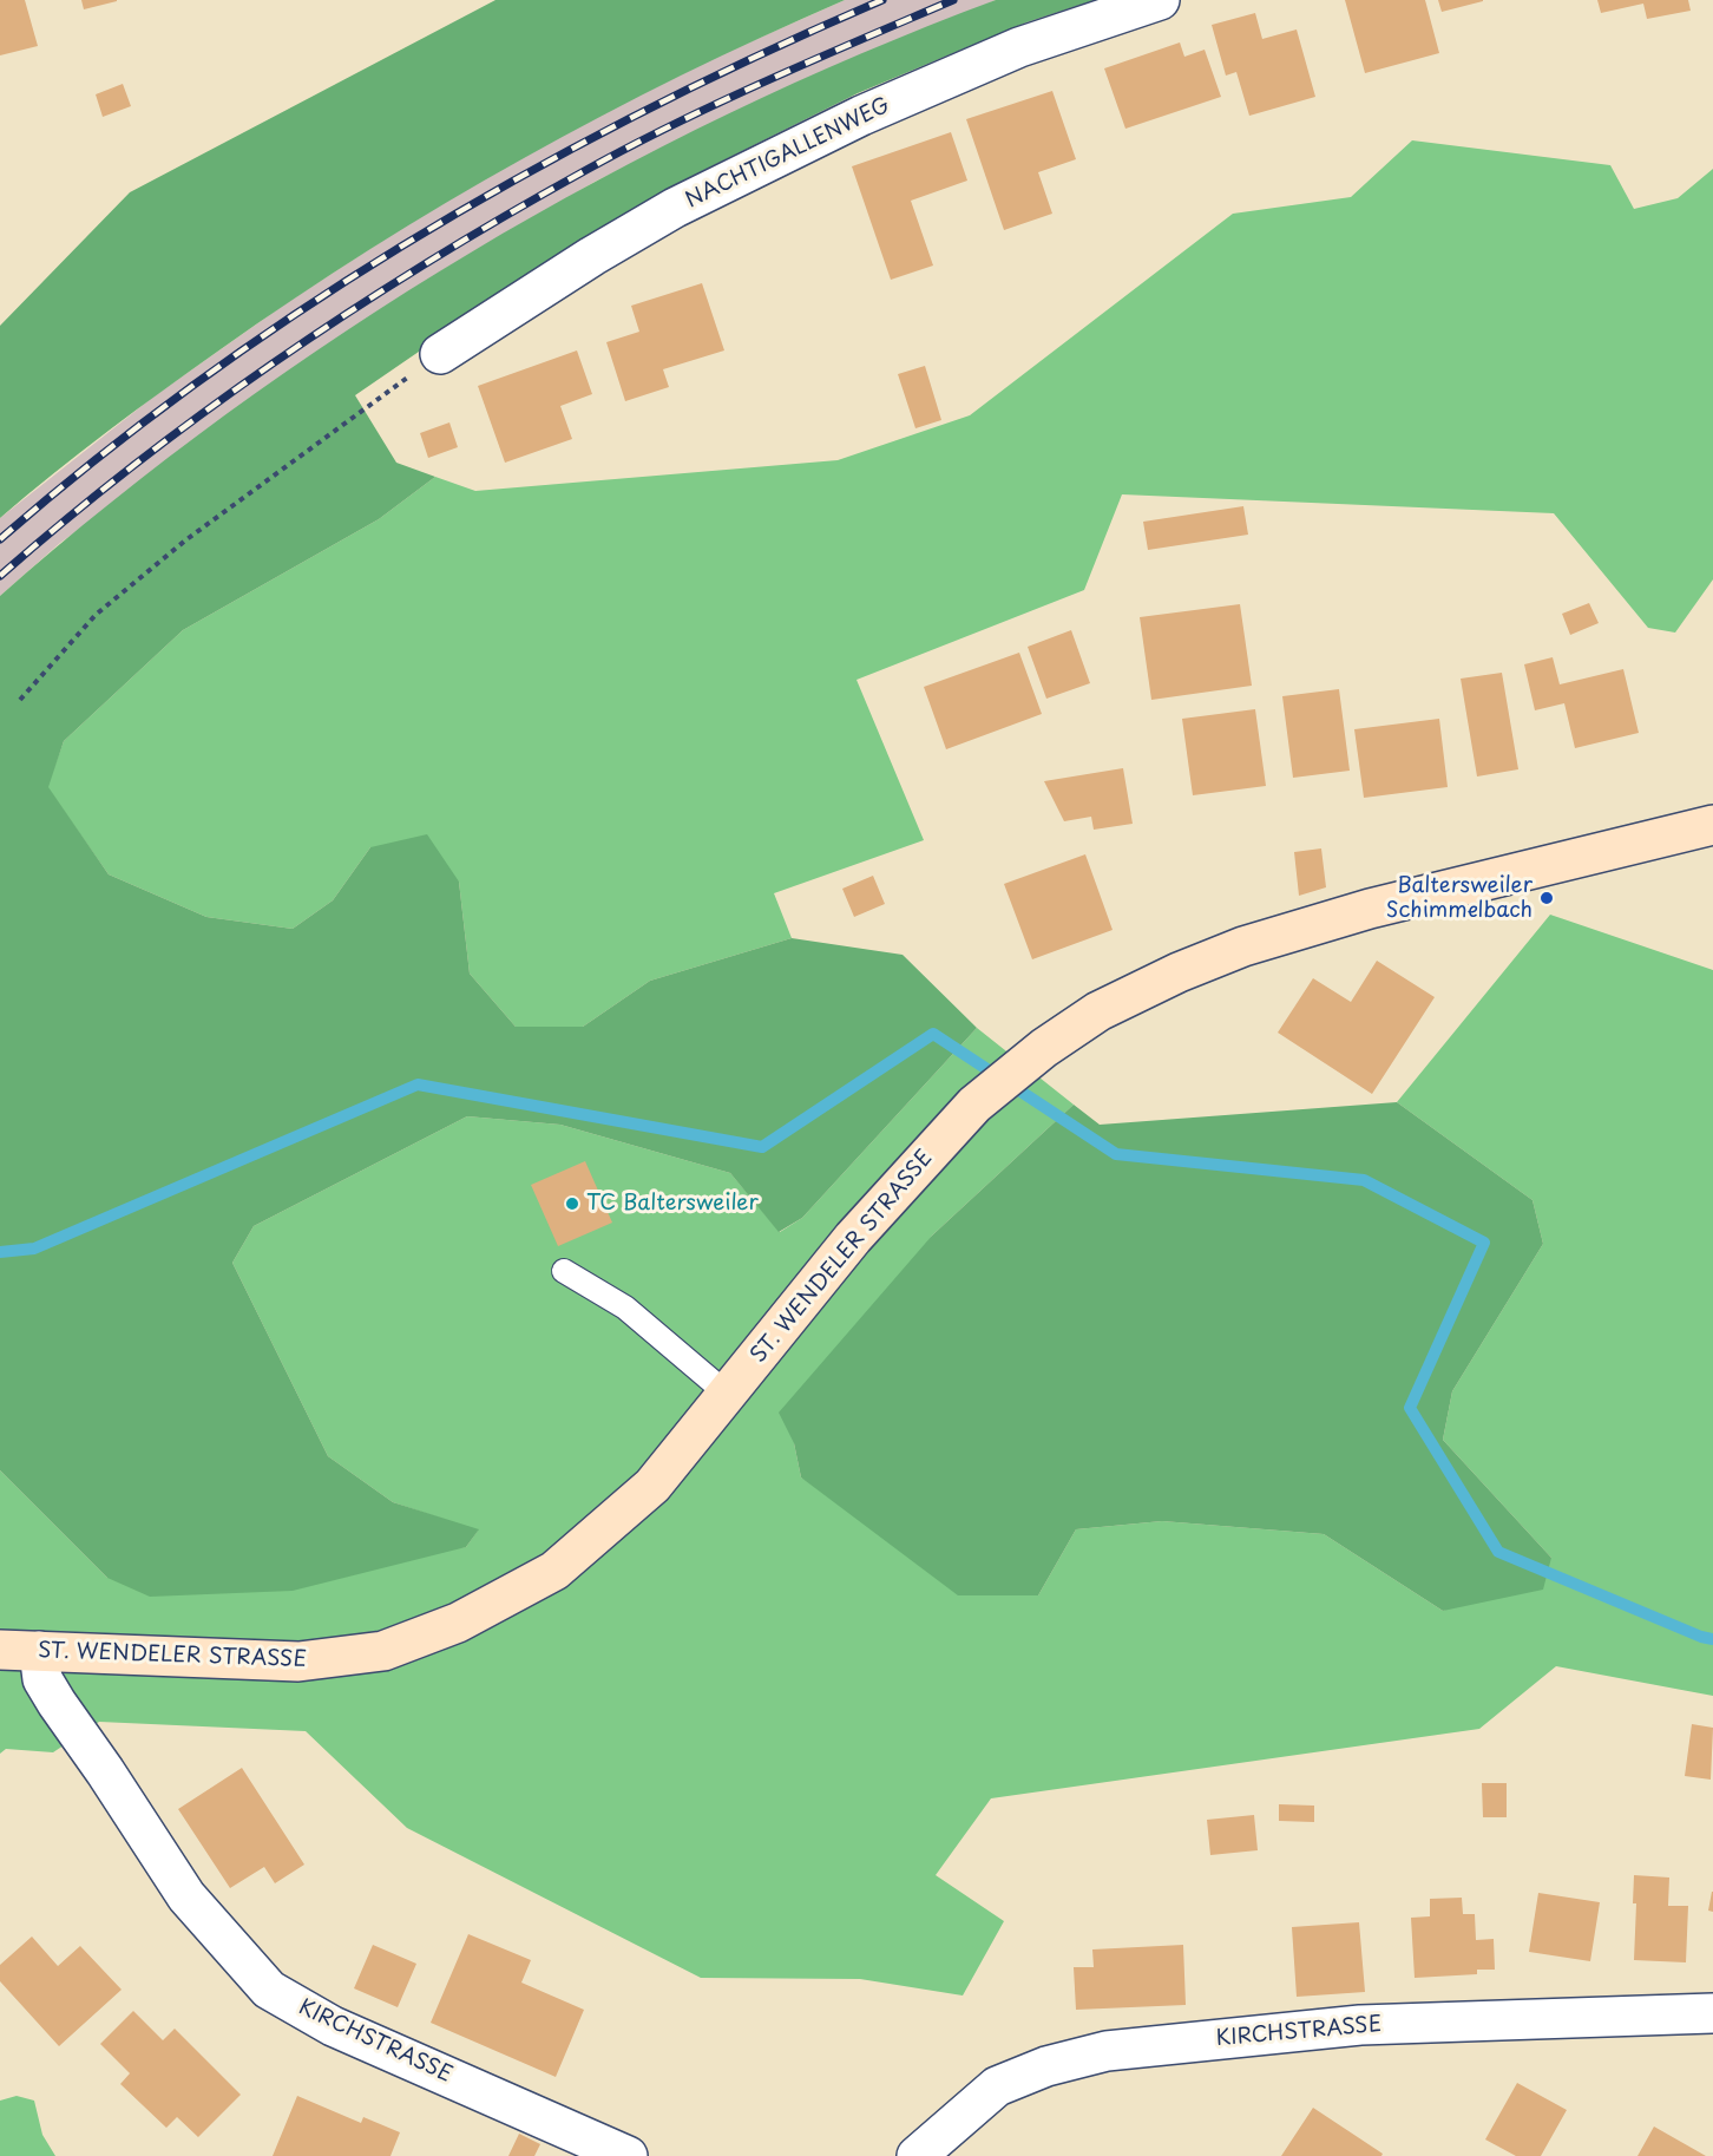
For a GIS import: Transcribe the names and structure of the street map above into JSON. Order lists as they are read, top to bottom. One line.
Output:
{"streets":{"main road":["ST. WENDELER STRASSE"],"street":["NACHTIGALLENWEG","KIRCHSTRASSE"]},"crossings":[["ST. WENDELER STRASSE","KIRCHSTRASSE"]],"places":["Baltersweiler Schimmelbach","TC Baltersweiler"]}
